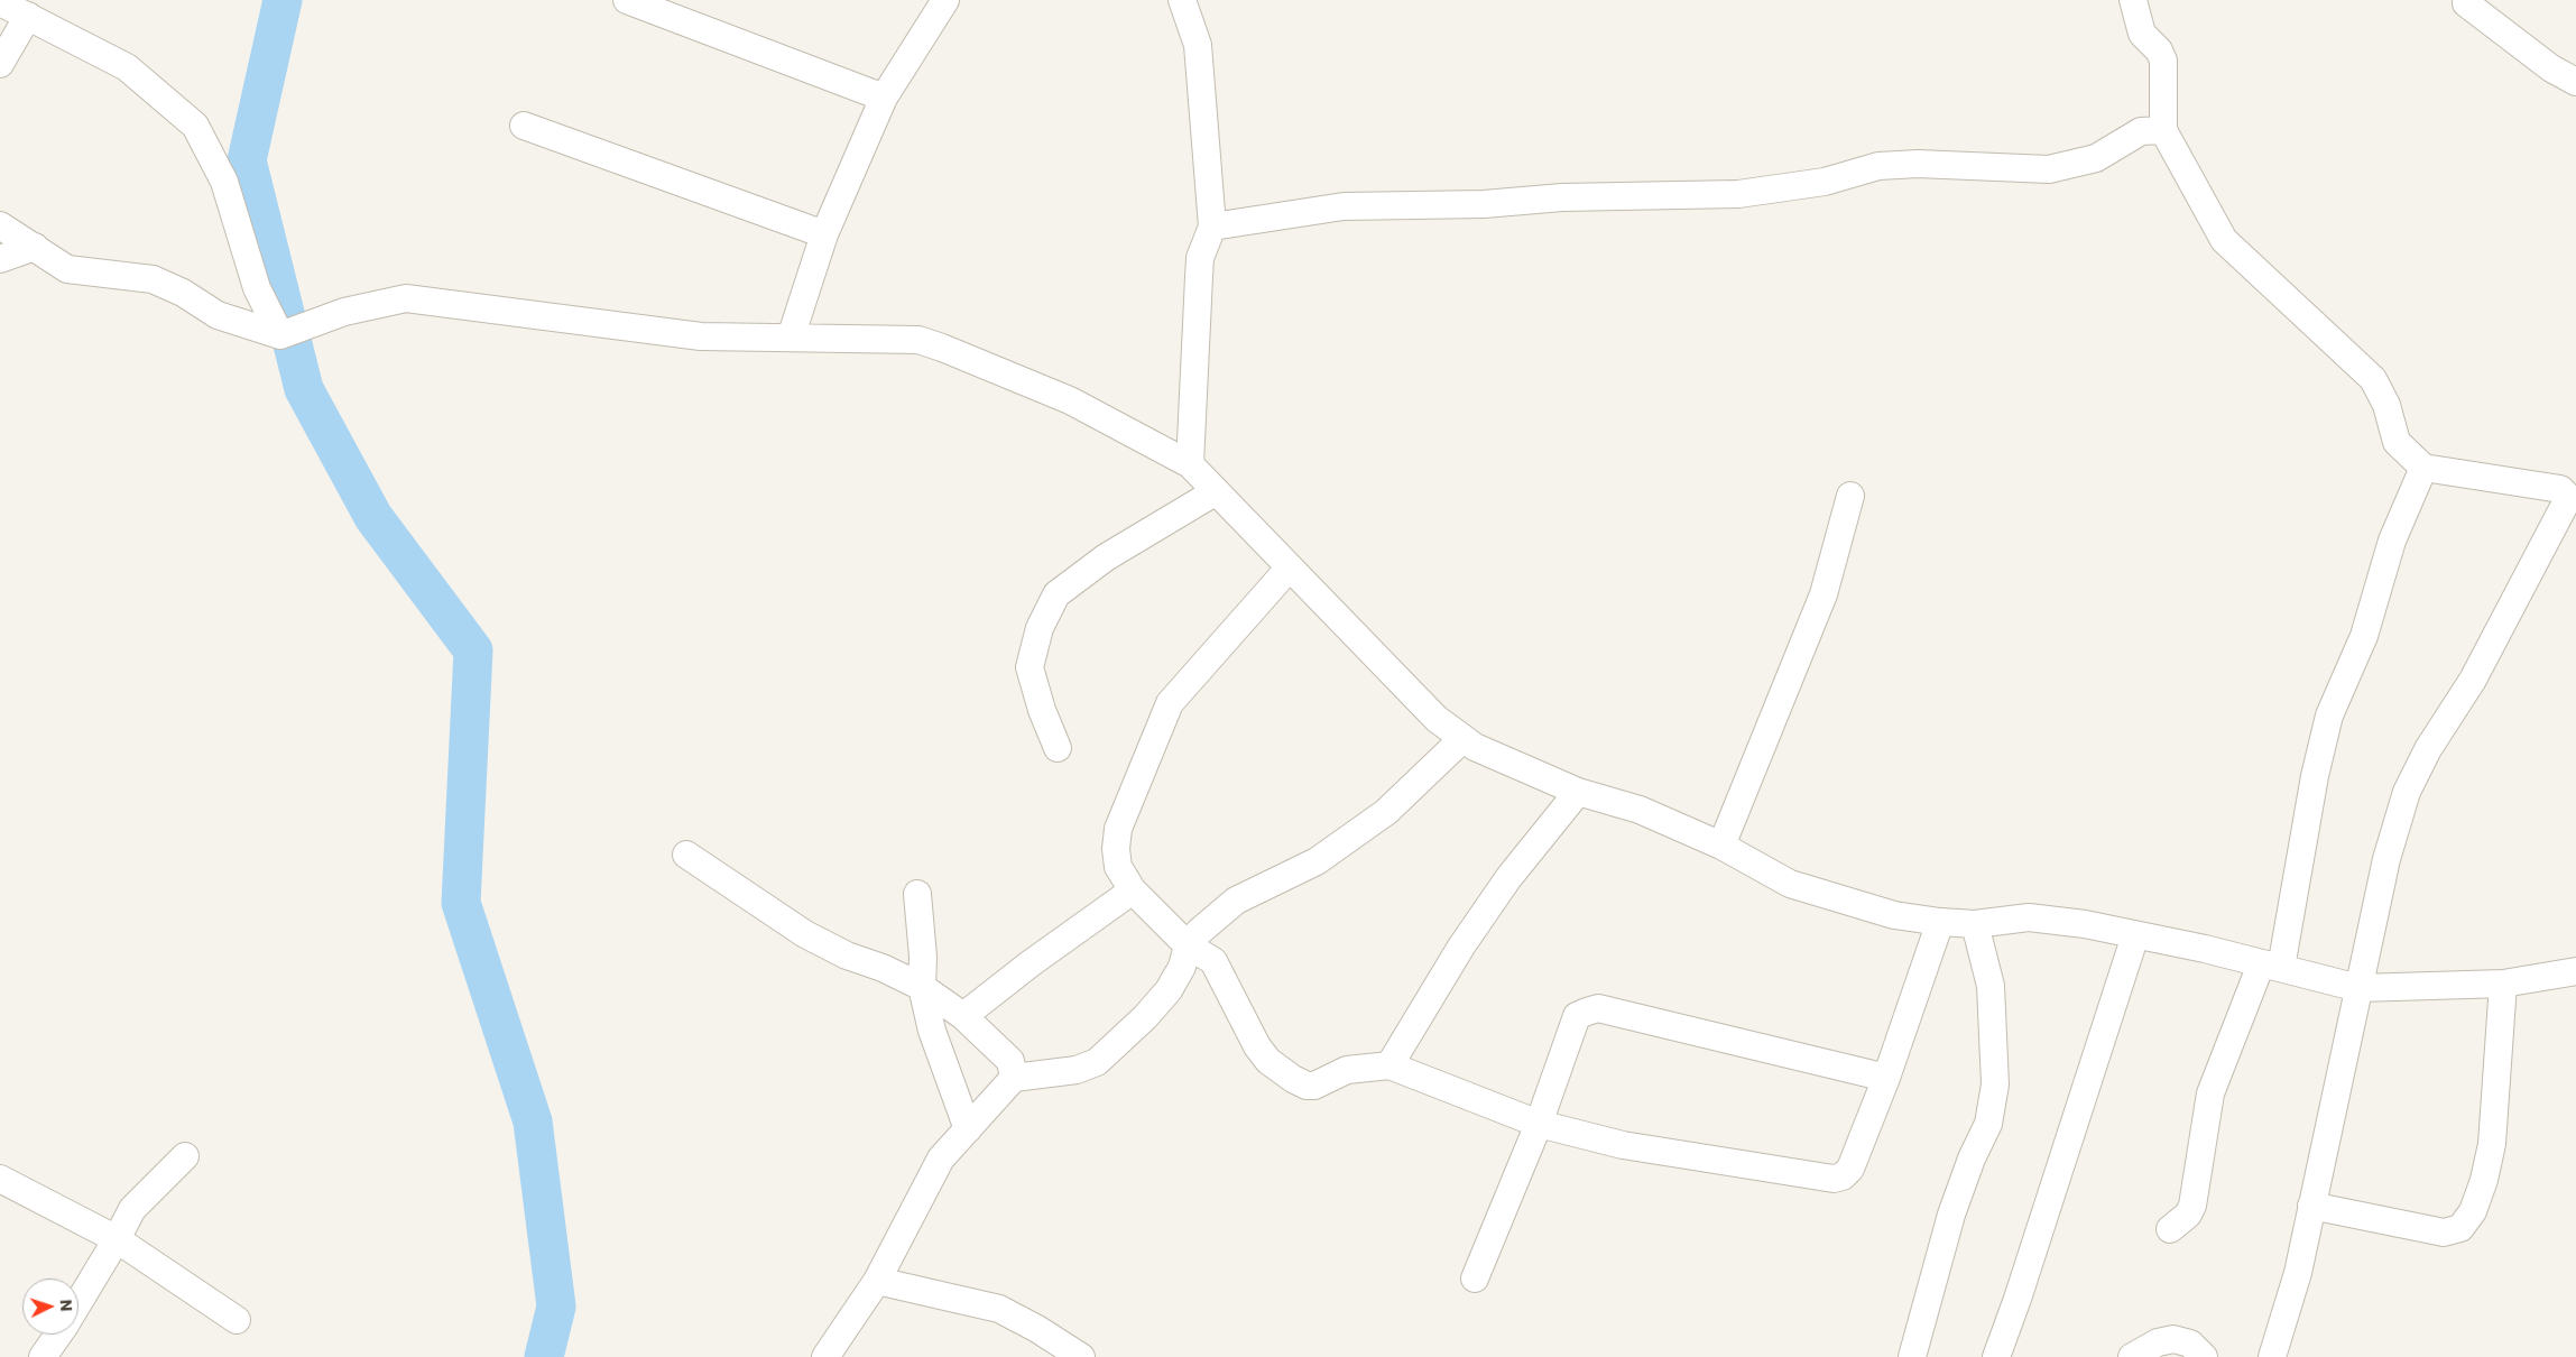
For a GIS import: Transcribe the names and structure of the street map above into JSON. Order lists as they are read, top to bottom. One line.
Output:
{"north":"right"}
